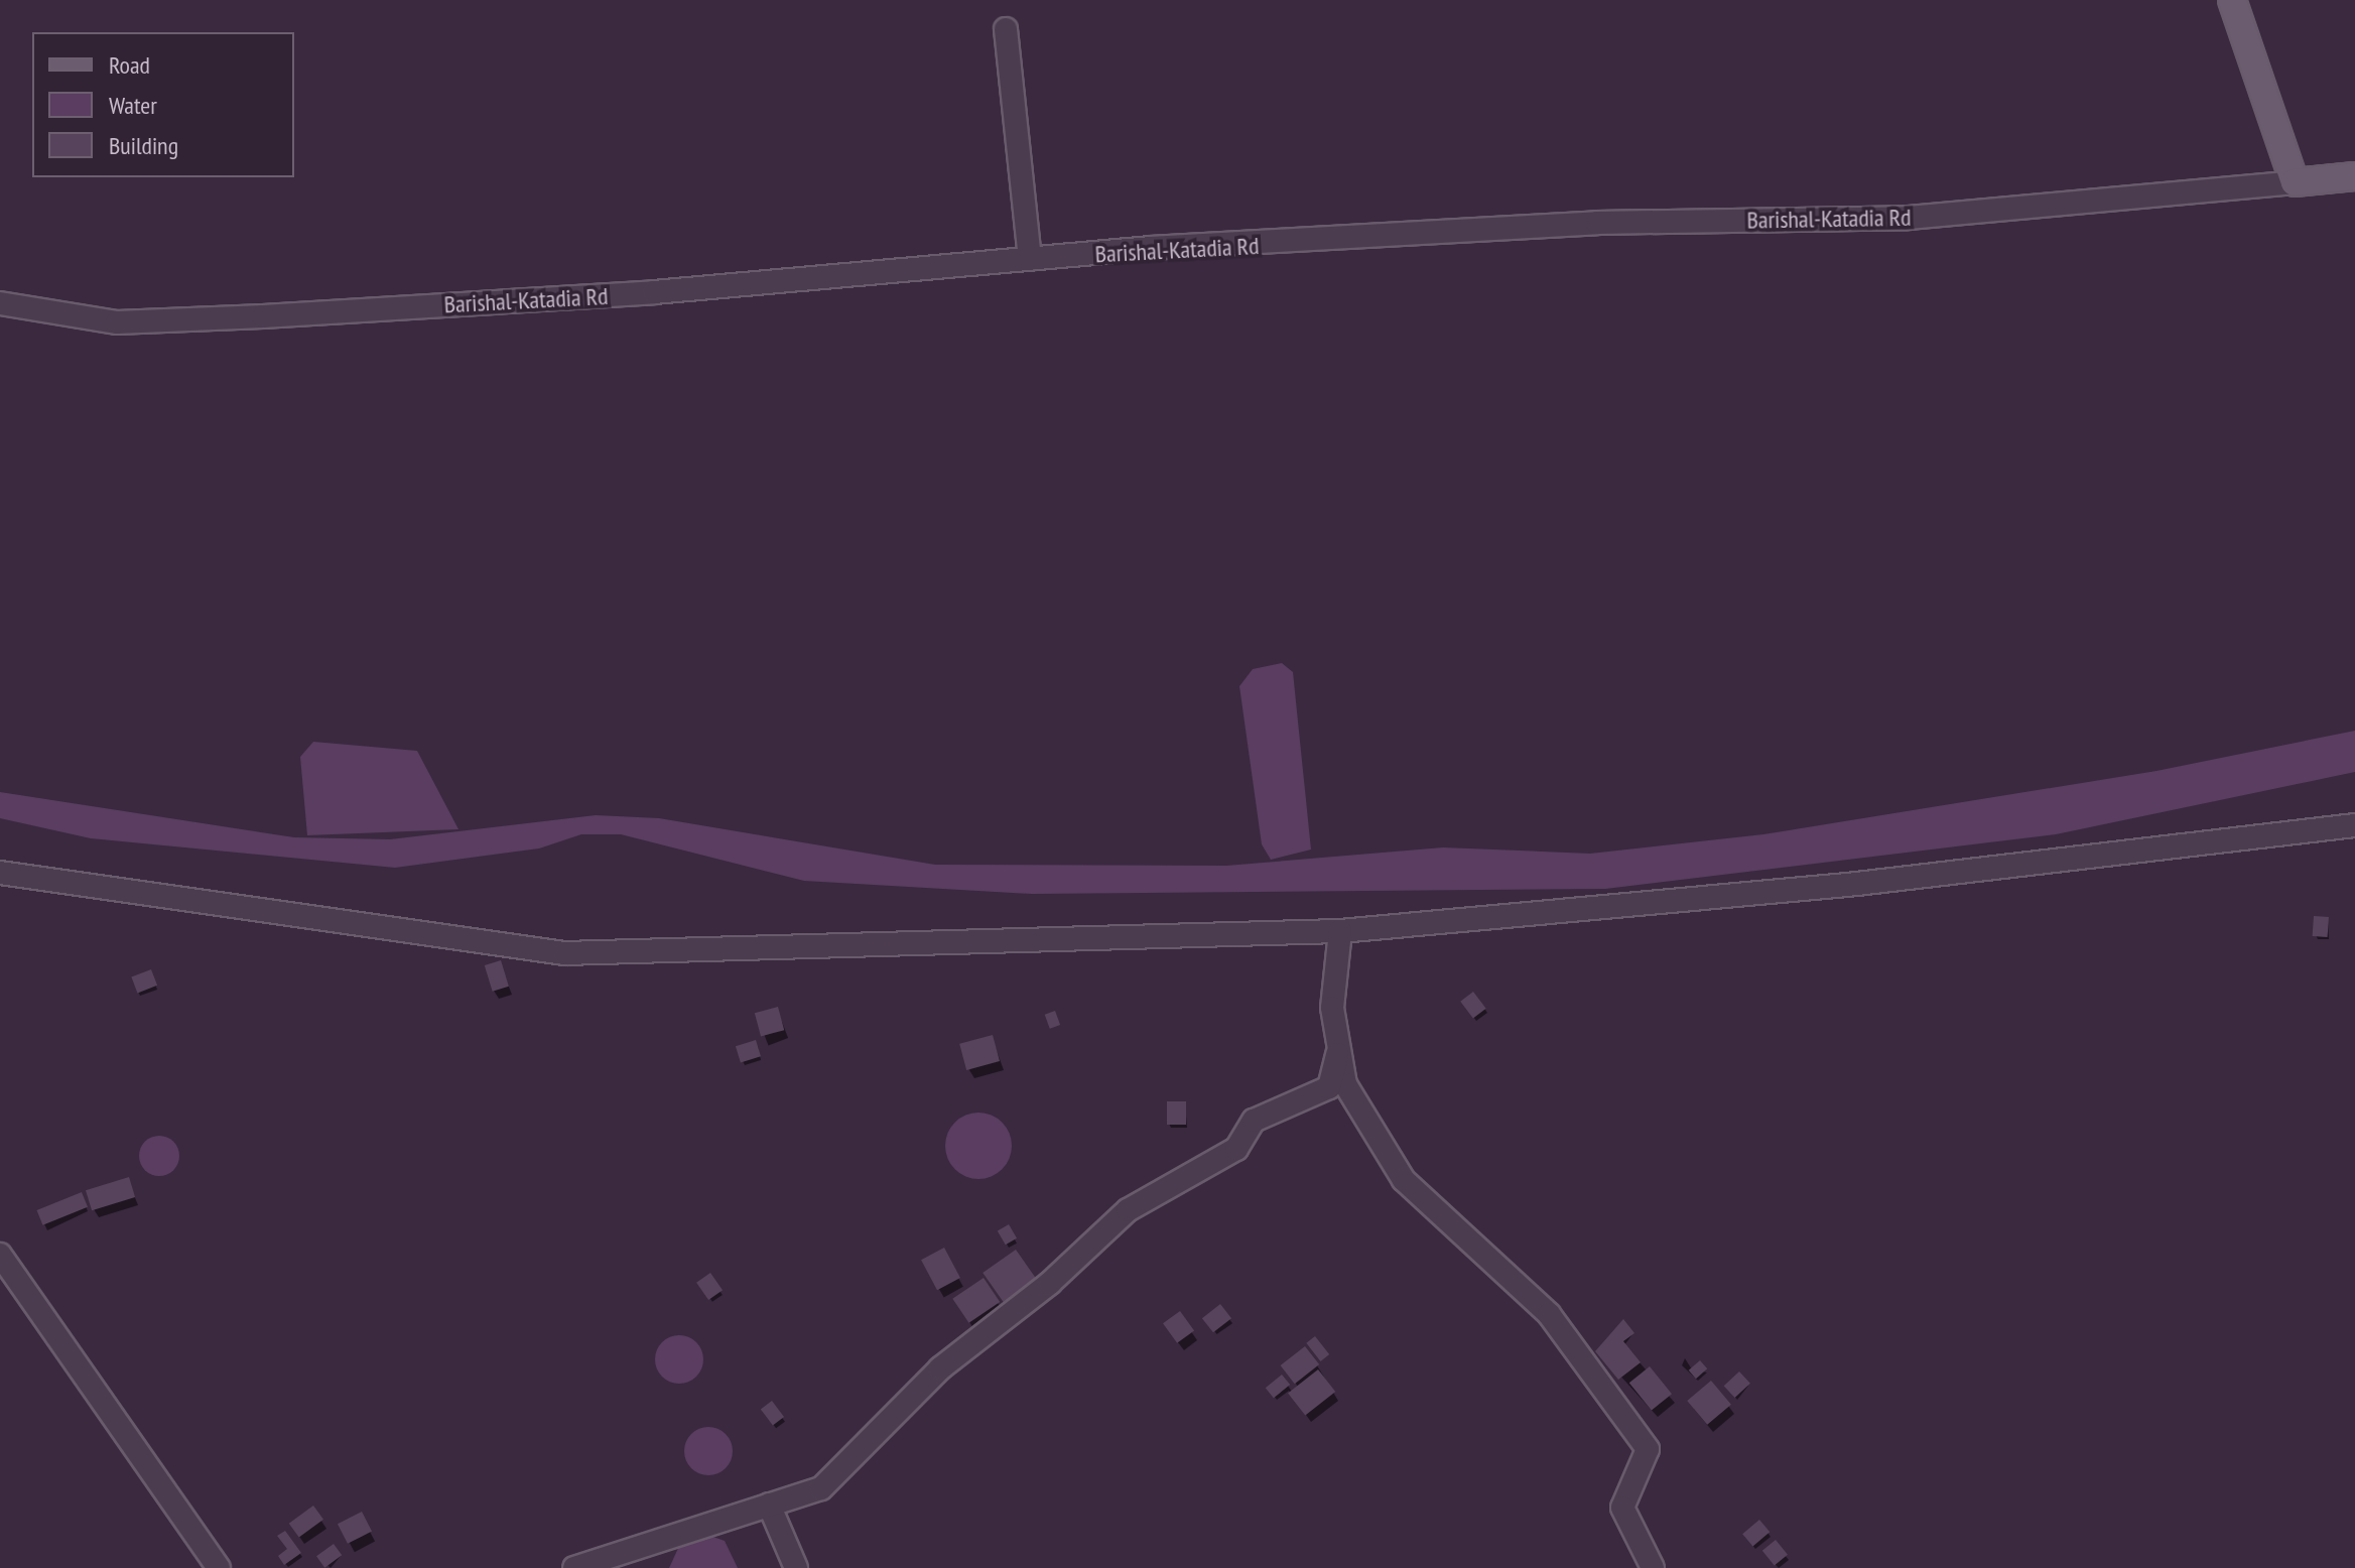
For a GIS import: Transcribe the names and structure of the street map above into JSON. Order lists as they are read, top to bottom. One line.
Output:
{"streets":{"main road":["Barishal-Katadia Rd"]},"legend":["Road","Water","Building"]}
